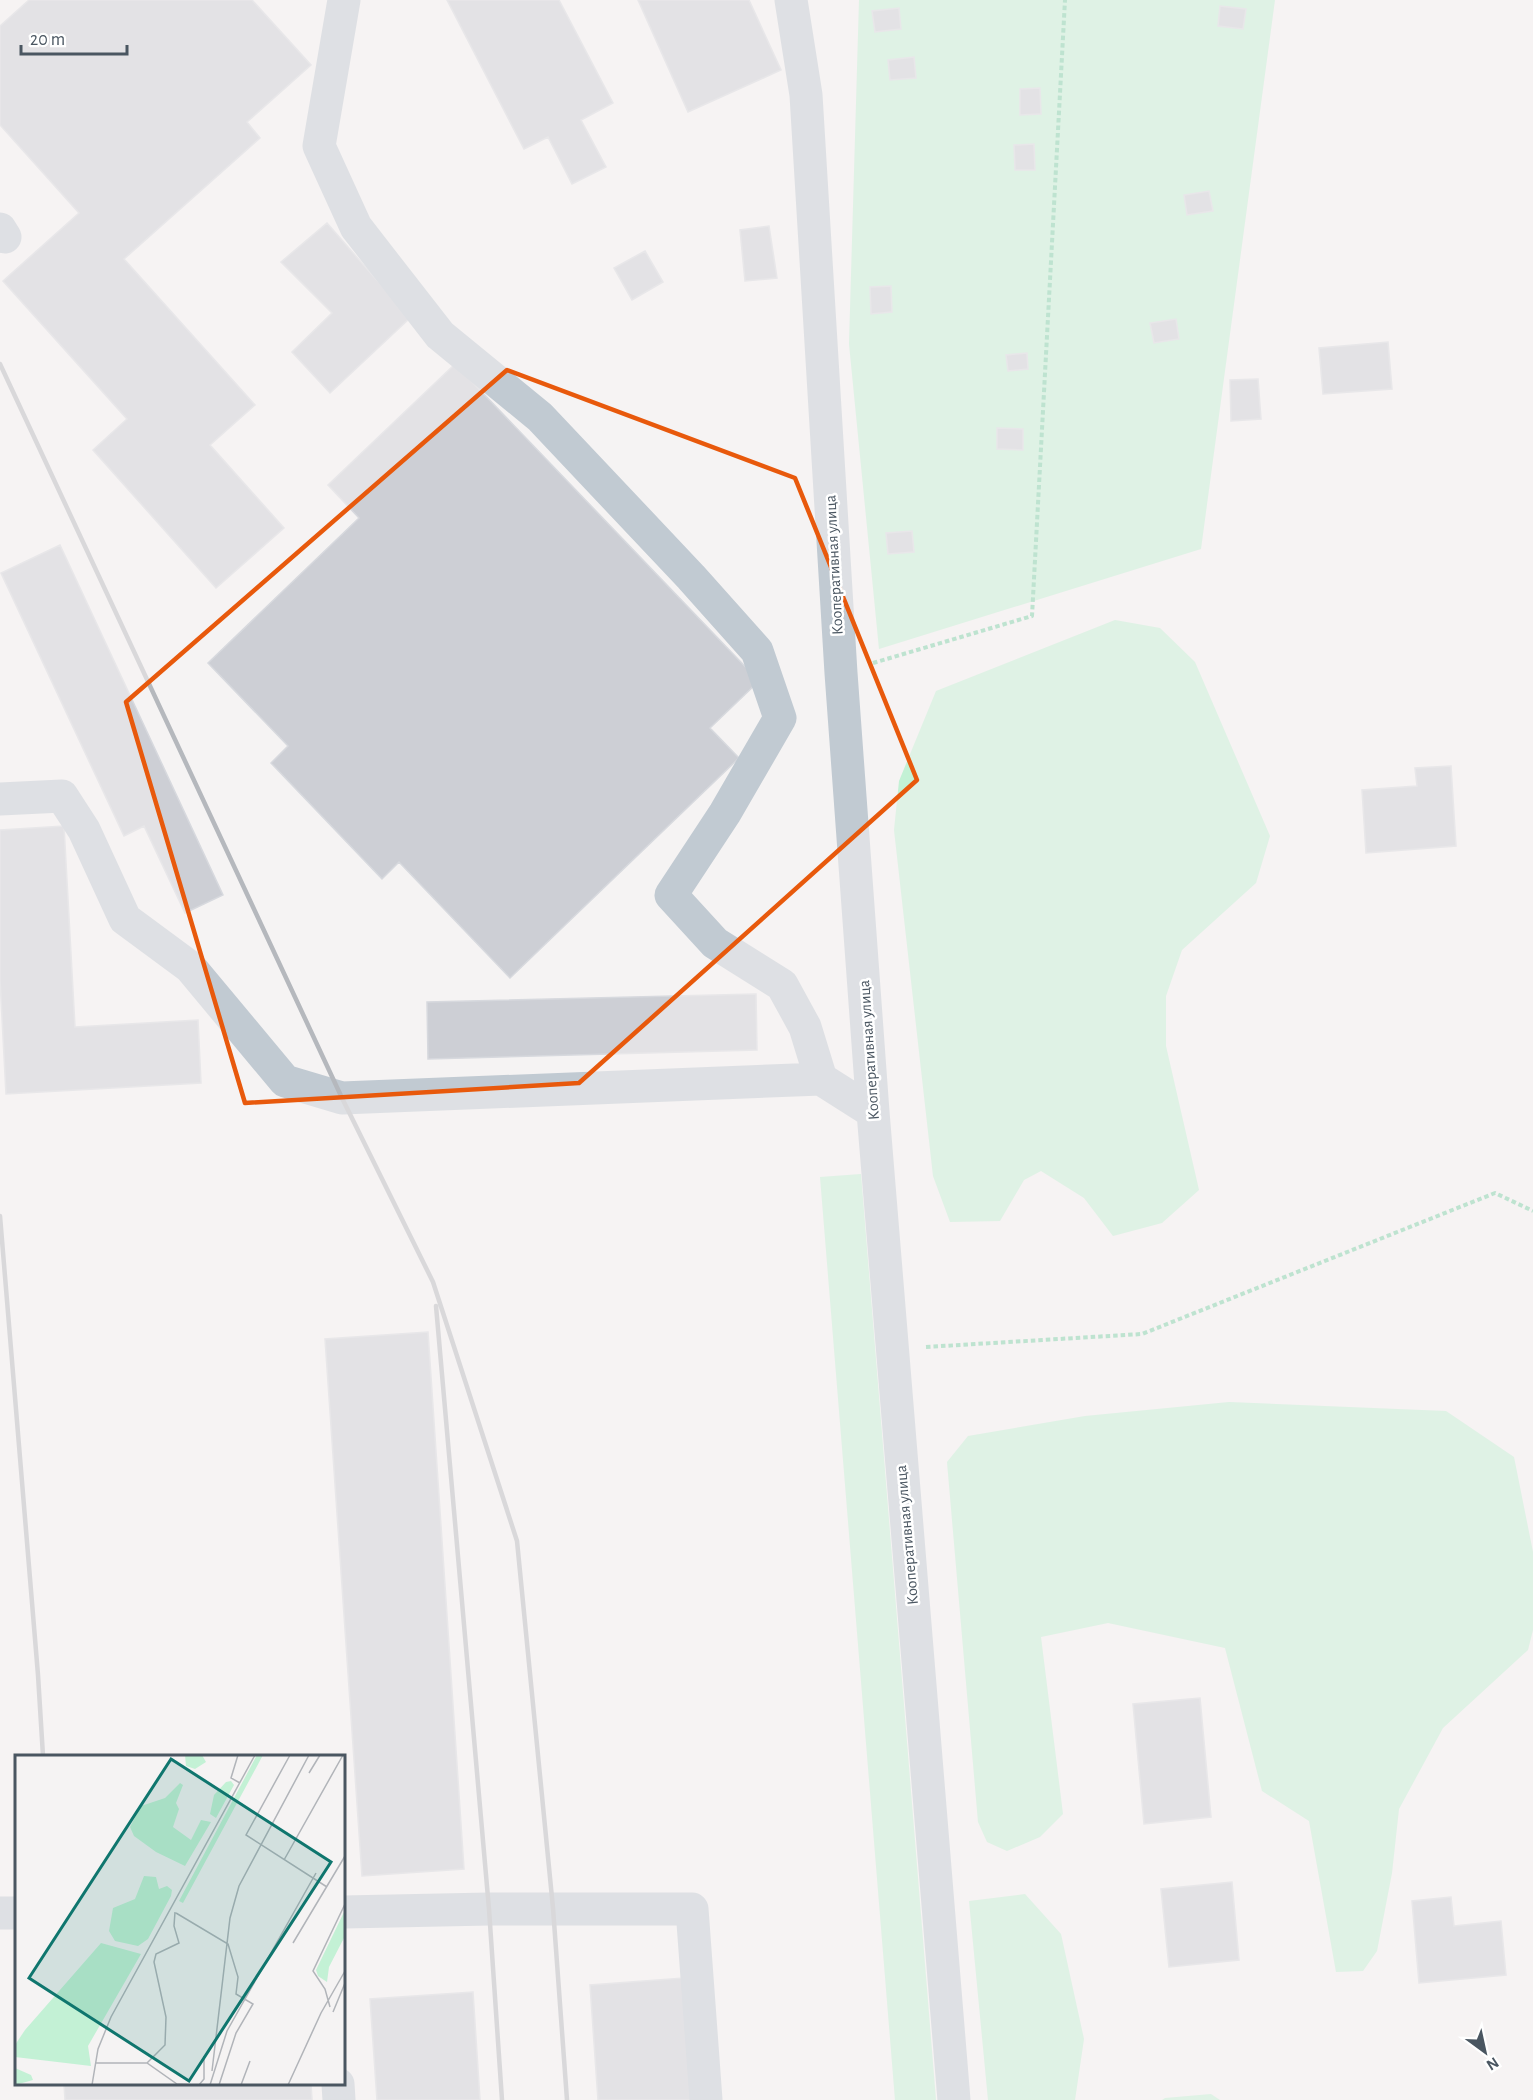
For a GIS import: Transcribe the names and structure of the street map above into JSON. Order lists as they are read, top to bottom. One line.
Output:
{"streets":{"street":["Кооперативная улица"]},"scale_bar":"20 m","north":"bottom right"}
